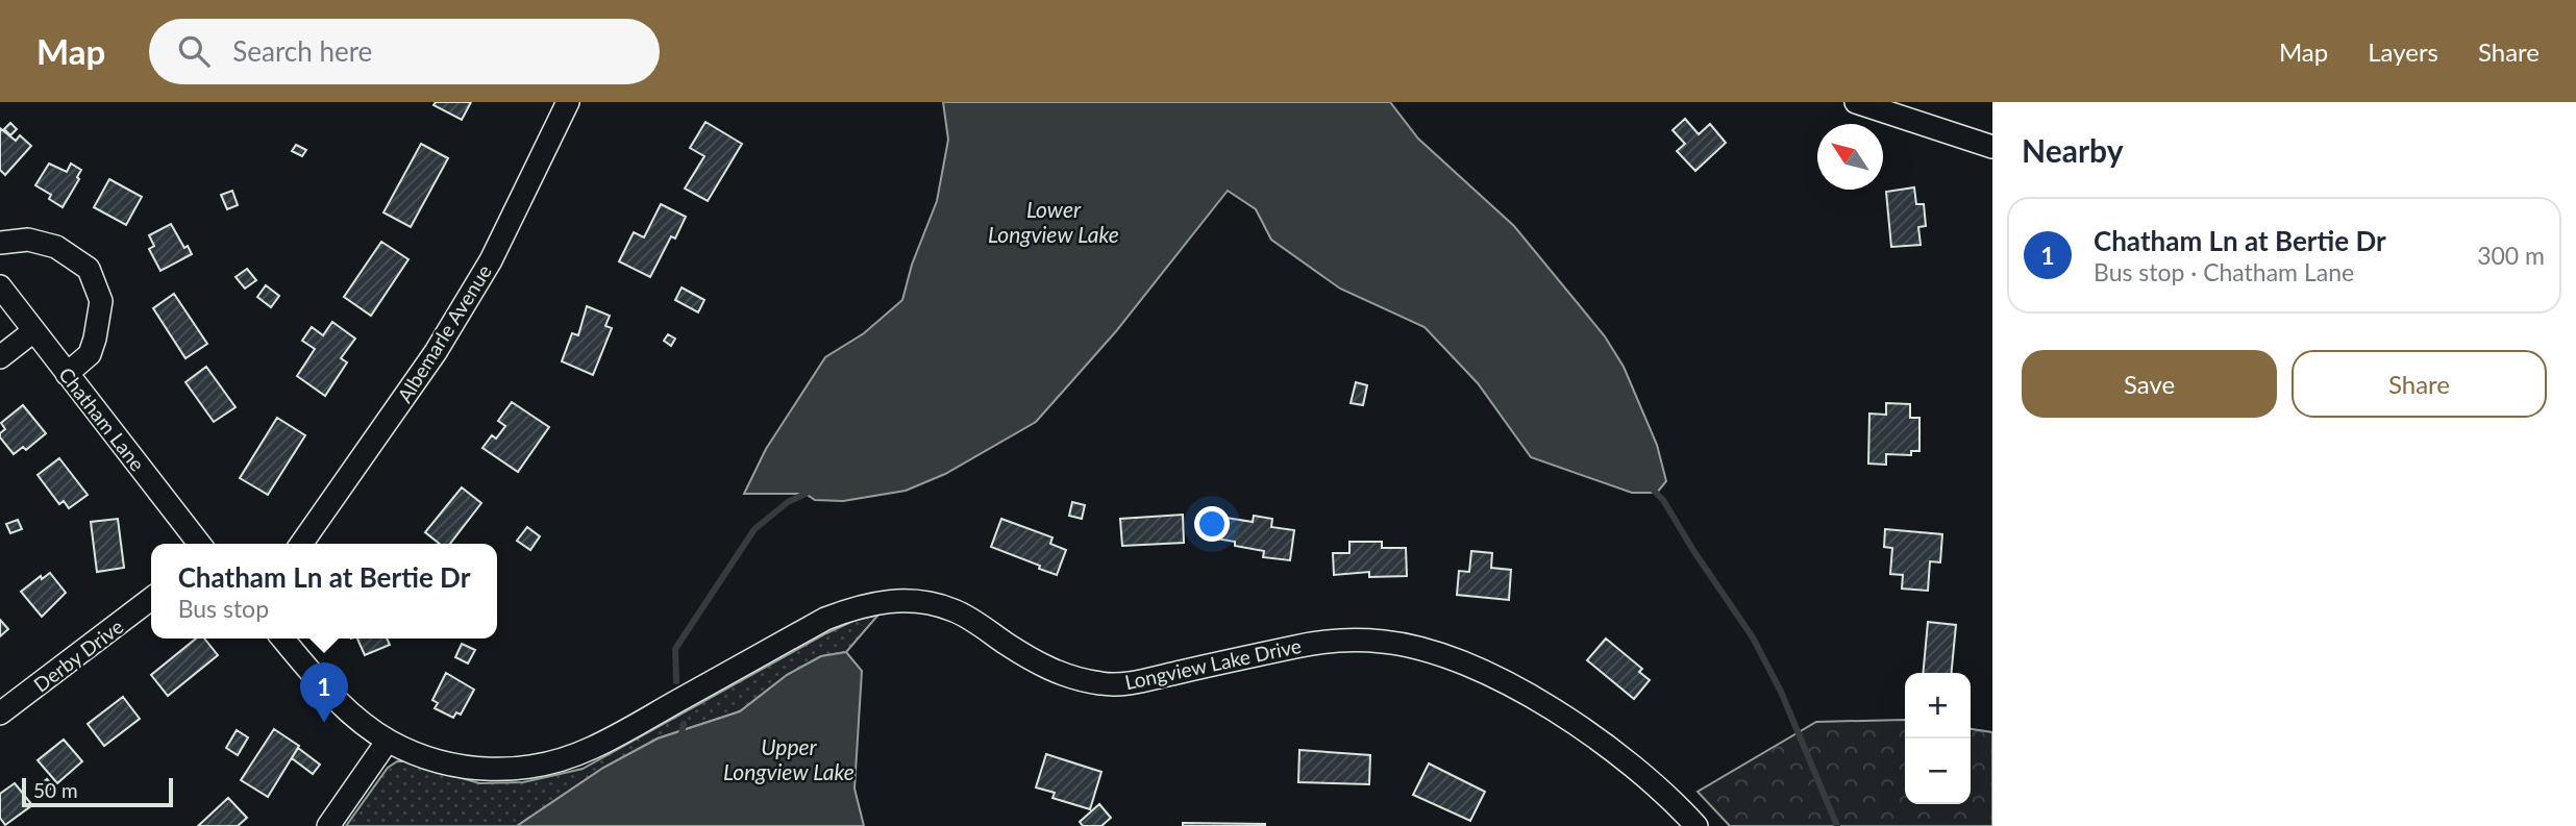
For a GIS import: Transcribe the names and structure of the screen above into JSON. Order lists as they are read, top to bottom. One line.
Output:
{"streets":{"street":["Albemarle Avenue","Chatham Lane","Derby Drive","Longview Lake Drive"]},"water":["Lower Longview Lake","Upper Longview Lake"],"scale_bar":"50 m","north":"top left","page":{"header":"Map","search":"Search here","nav":["Map","Layers","Share"],"heading":"Nearby","list":[{"mark":"1","name":"Chatham Ln at Bertie Dr","note":"Bus stop · Chatham Lane","value":"300 m"}],"buttons":["Save","Share"],"popup":["Chatham Ln at Bertie Dr","Bus stop"],"pins":"1","map_buttons":["+","−"],"scale":"50 m"}}
